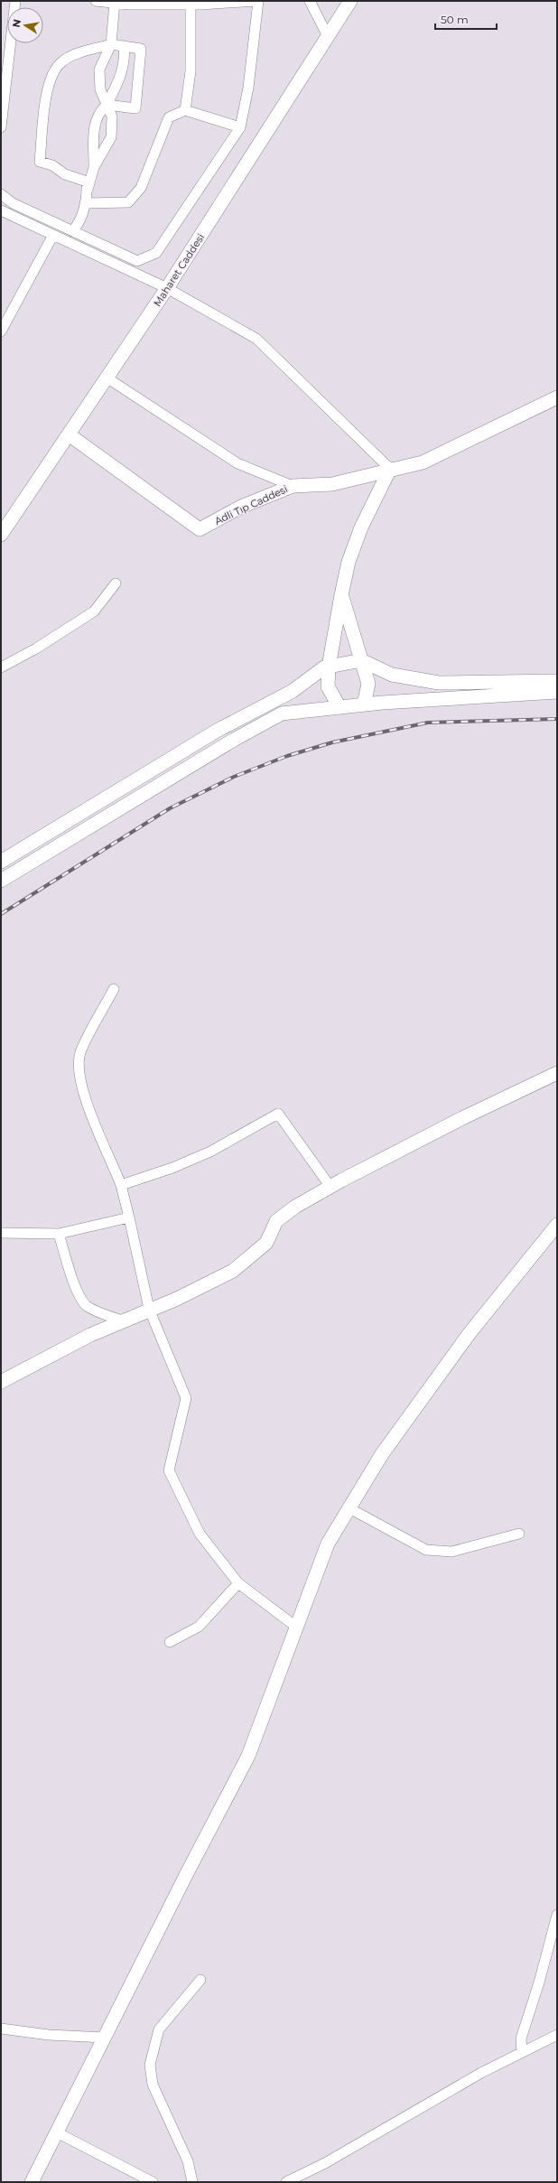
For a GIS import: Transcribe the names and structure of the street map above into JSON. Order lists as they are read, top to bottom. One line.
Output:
{"streets":{"street":["Maharet Caddesi","Adli Tıp Caddesi"]},"crossings":[["Maharet Caddesi","Adli Tıp Caddesi"]],"scale_bar":"50 m","north":"left"}
